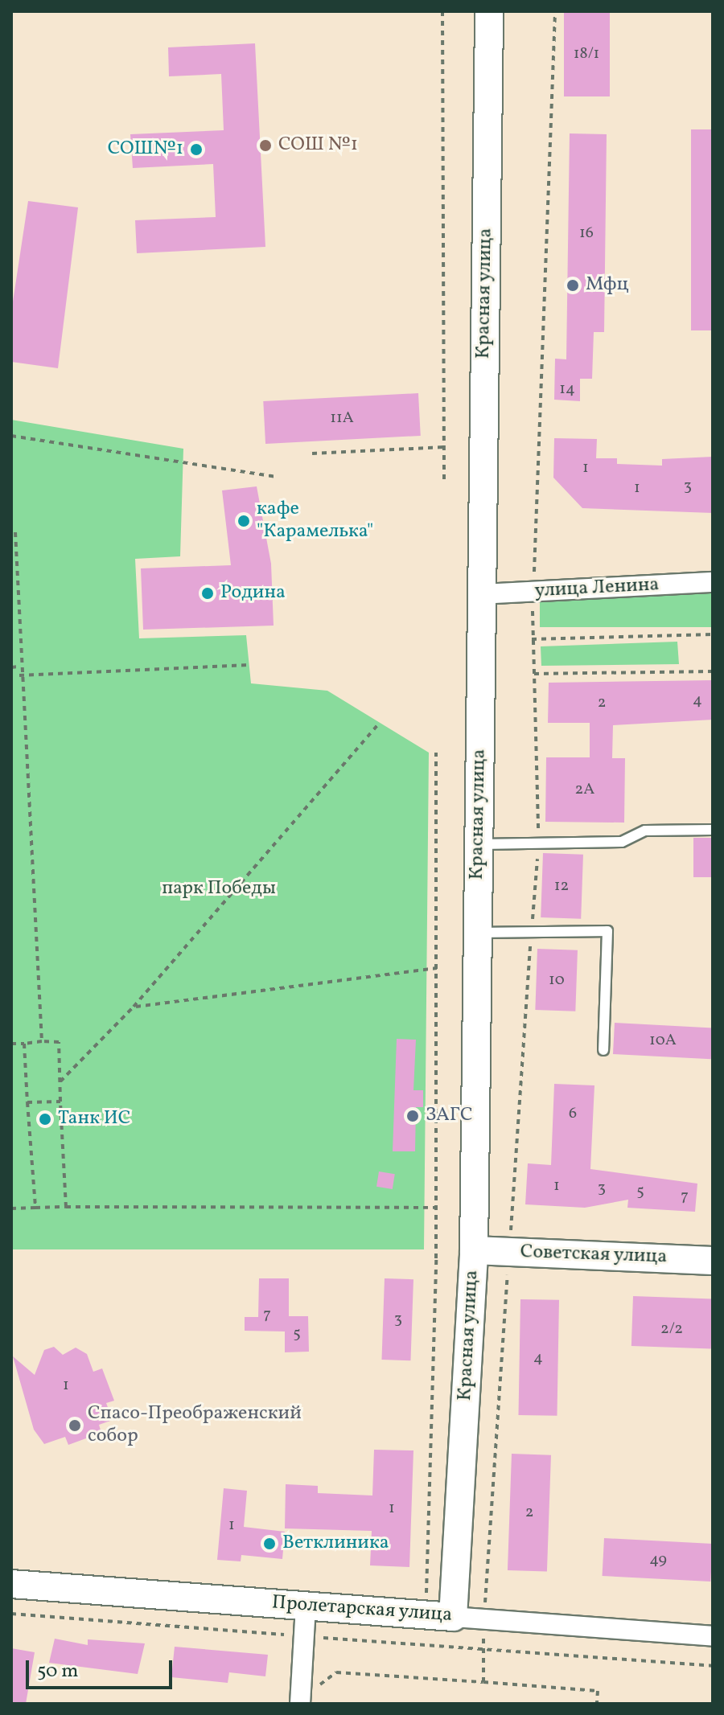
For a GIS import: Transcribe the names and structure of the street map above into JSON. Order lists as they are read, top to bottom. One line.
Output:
{"streets":{"street":["Красная улица","улица Ленина","Советская улица","Пролетарская улица"]},"crossings":[["Красная улица","улица Ленина"],["Красная улица","Советская улица"],["Красная улица","Пролетарская улица"]],"parks":["парк Победы"],"places":["СОШ №1","СОШ№1","Мфц","кафе \"Карамелька\"","Родина","ЗАГС","Танк ИС","Спасо-Преображенский собор","Ветклиника"],"house_numbers":["18/1","16","14","11А","1","3","1","4","2","2А","12","10","10А","6","1","3","5","7","7","3","2/2","5","4","1","1","2","1","49"],"scale_bar":"50 m"}
